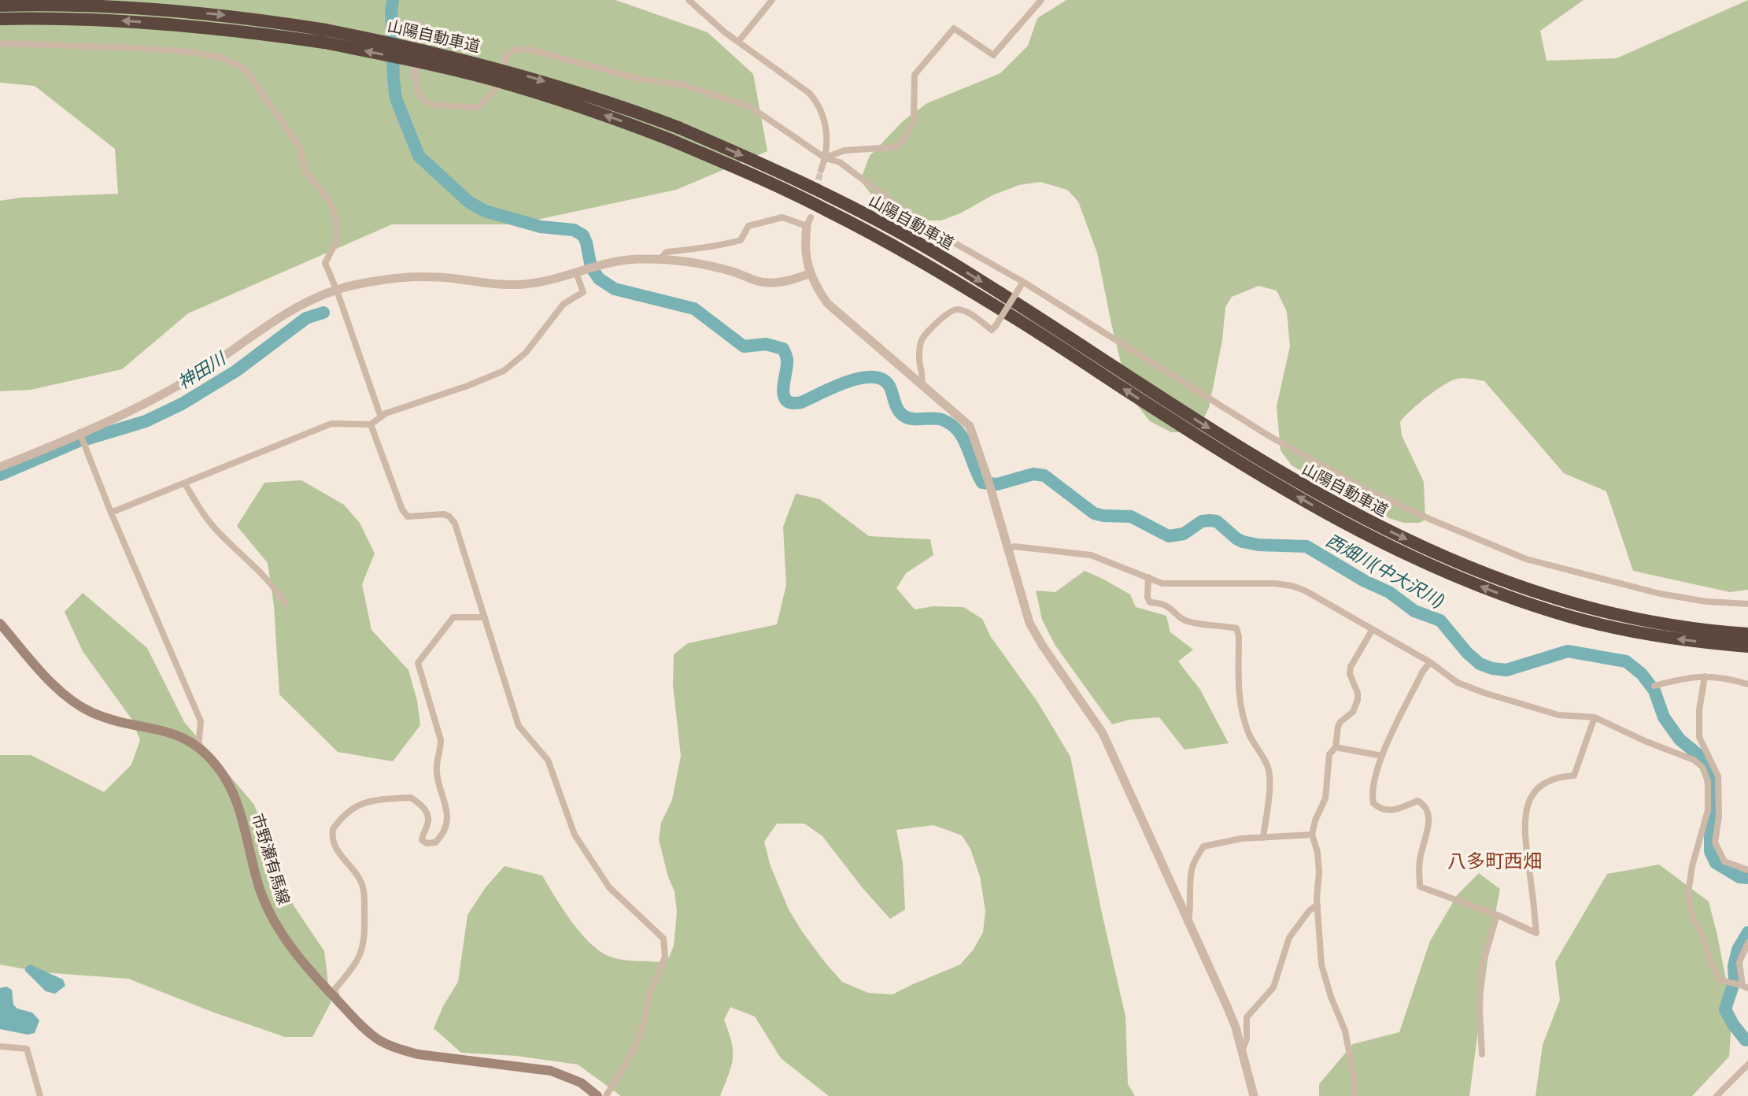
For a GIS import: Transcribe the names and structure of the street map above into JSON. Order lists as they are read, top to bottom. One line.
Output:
{"streets":{"highway":["山陽自動車道"],"main road":["市野瀬有馬線"]},"districts":["八多町西畑"],"water":["神田川","西畑川(中大沢川)"]}
